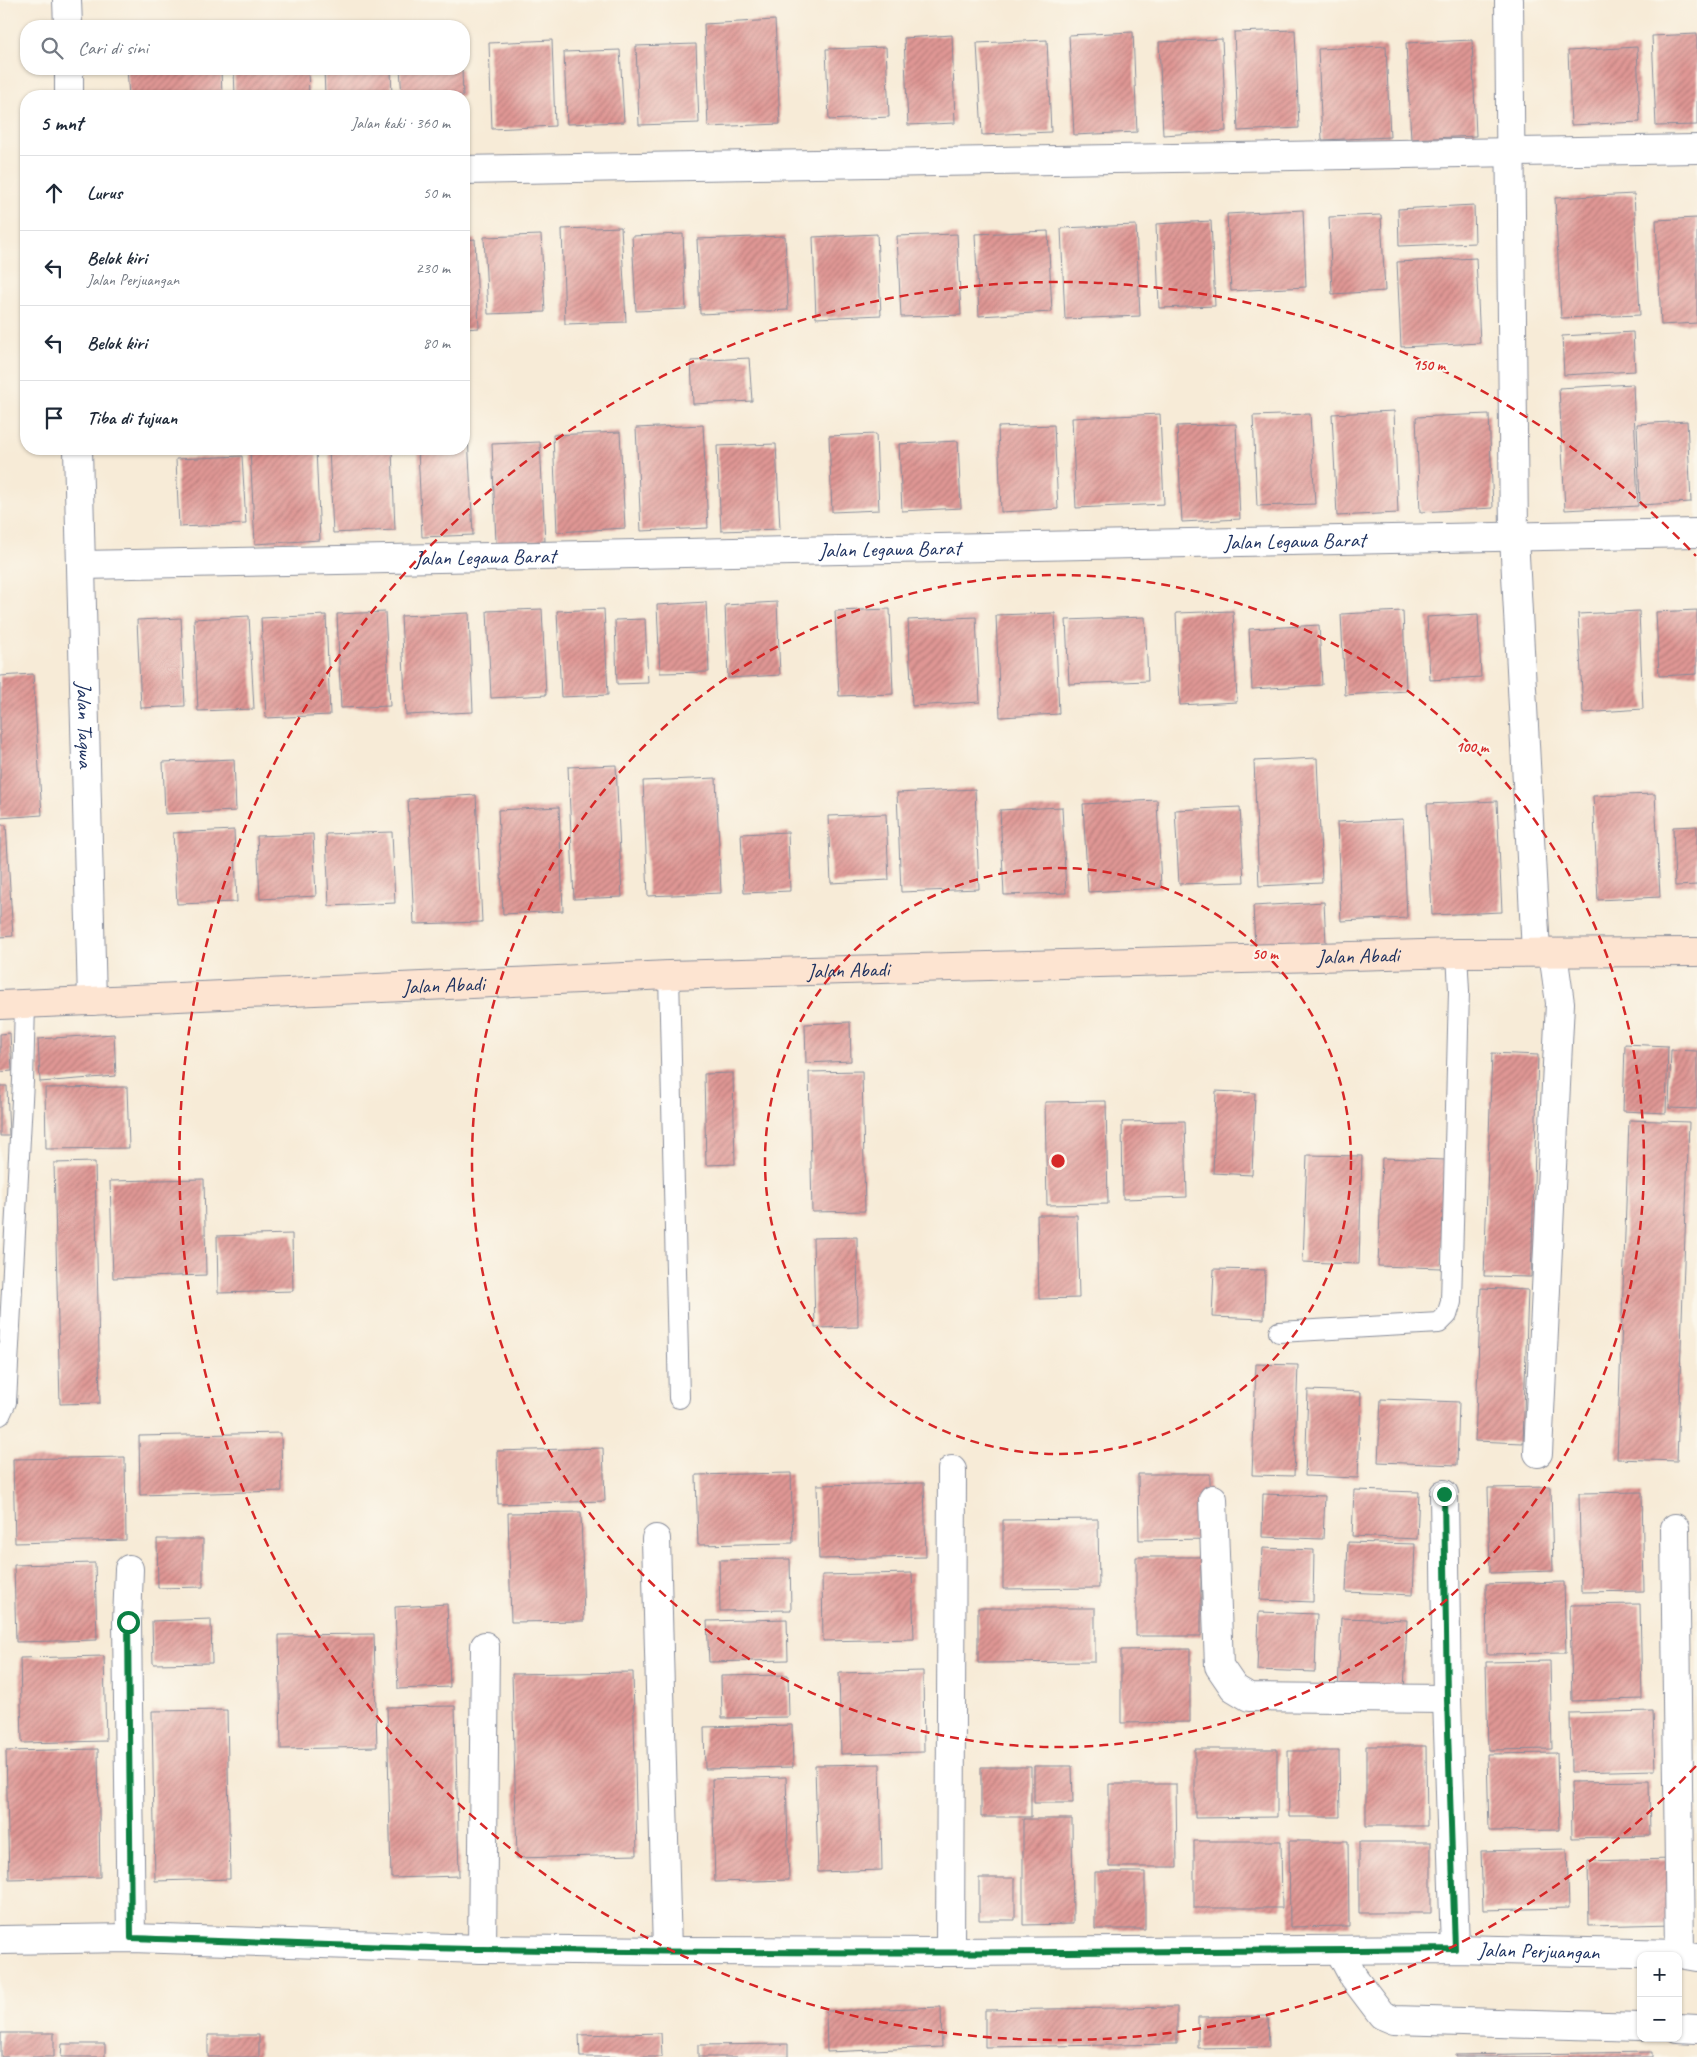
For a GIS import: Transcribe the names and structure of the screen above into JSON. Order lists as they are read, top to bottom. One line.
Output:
{"streets":{"street":["Jalan Legawa Barat","Jalan Taqwa","Jalan Abadi","Jalan Perjuangan"]},"crossings":[["Jalan Legawa Barat","Jalan Taqwa"],["Jalan Taqwa","Jalan Abadi"]],"page":{"search":"Cari di sini","heading":["5 mnt","Jalan kaki · 360 m"],"list":[["Lurus","50 m"],["Belok kiri","Jalan Perjuangan","230 m"],["Belok kiri","80 m"],"Tiba di tujuan"],"map_buttons":["+","−"]},"rings":["150 m","100 m","50 m"]}
